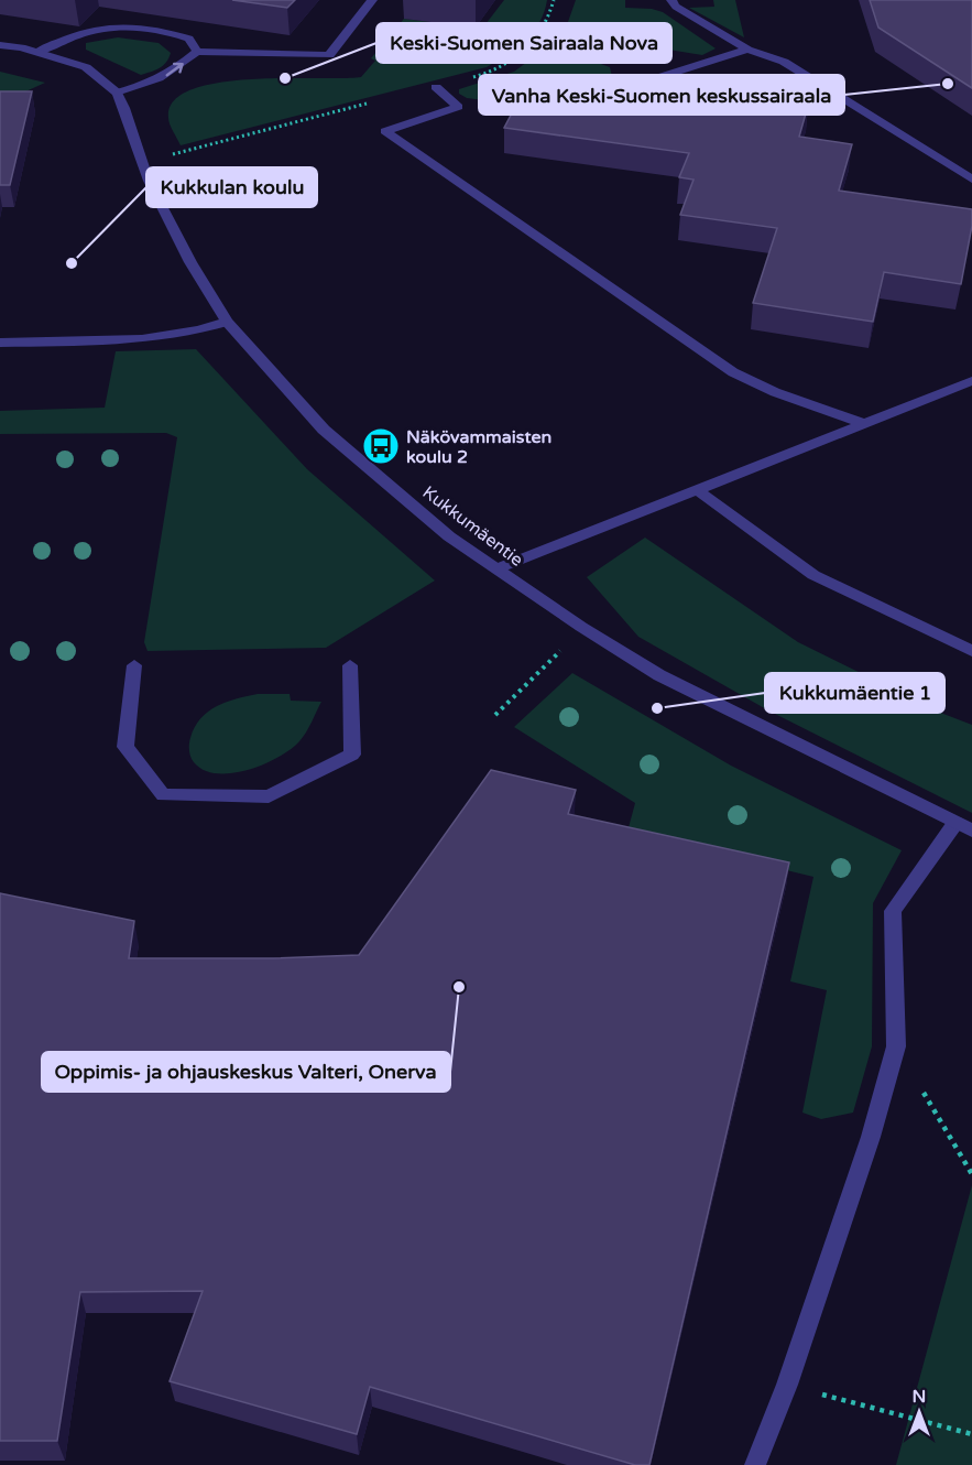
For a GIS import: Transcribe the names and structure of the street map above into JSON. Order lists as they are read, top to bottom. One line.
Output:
{"streets":{"street":["Kukkumäentie"]},"places":{"other":["Keski-Suomen Sairaala Nova","Vanha Keski-Suomen keskussairaala","Kukkulan koulu","Kukkumäentie 1","Oppimis- ja ohjauskeskus Valteri, Onerva"],"bus stop":["Näkövammaisten koulu 2"]},"north":"top"}
